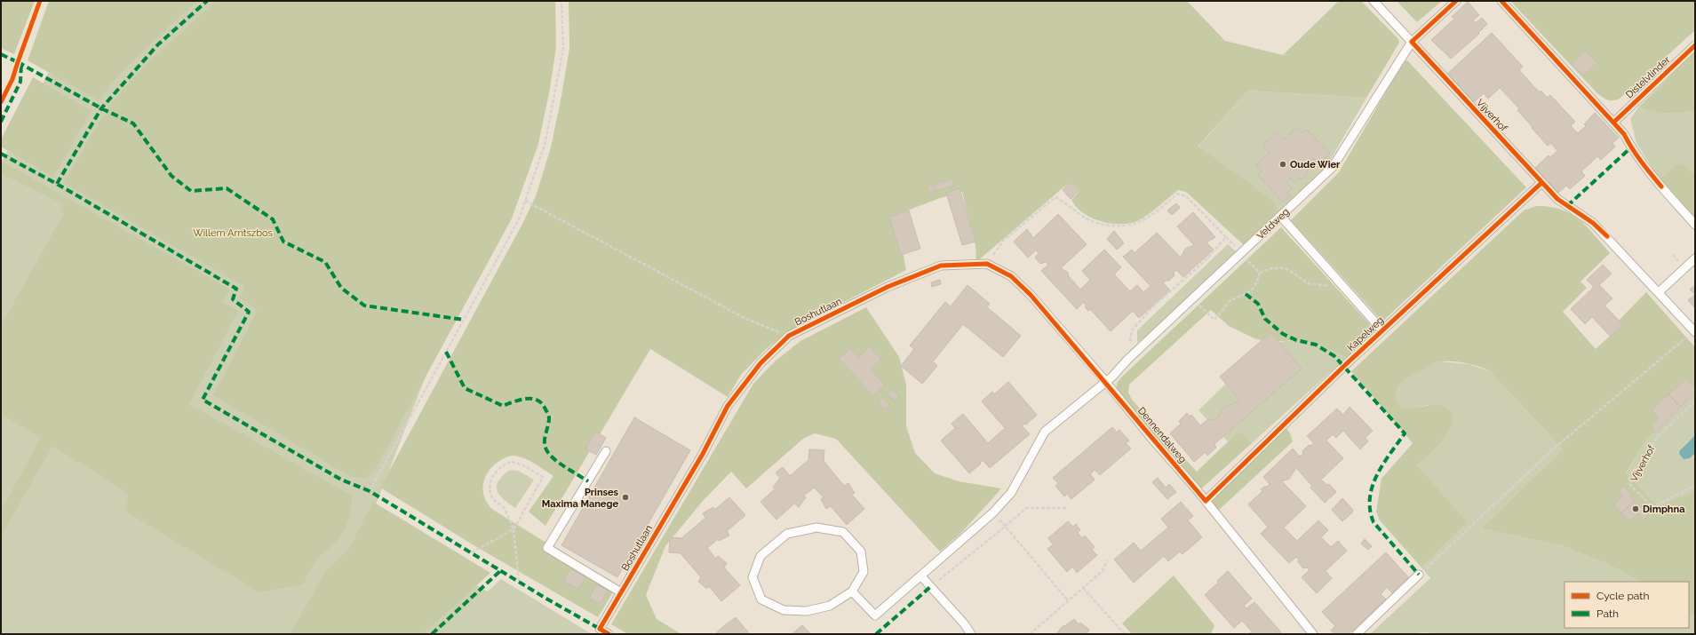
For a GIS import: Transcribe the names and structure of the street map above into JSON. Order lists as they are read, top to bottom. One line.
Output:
{"streets":{"lane":["Distelvlinder","Vijverhof","Veldweg","Boshutlaan","Kapelweg","Dennendalweg"]},"crossings":[["Vijverhof","Veldweg"],["Vijverhof","Kapelweg"],["Veldweg","Boshutlaan"],["Veldweg","Dennendalweg"],["Boshutlaan","Dennendalweg"],["Kapelweg","Dennendalweg"]],"parks":["Willem Arntszbos"],"places":["Oude Wier","Prinses Maxima Manege","Dimphna"],"legend":["Cycle path","Path"]}
